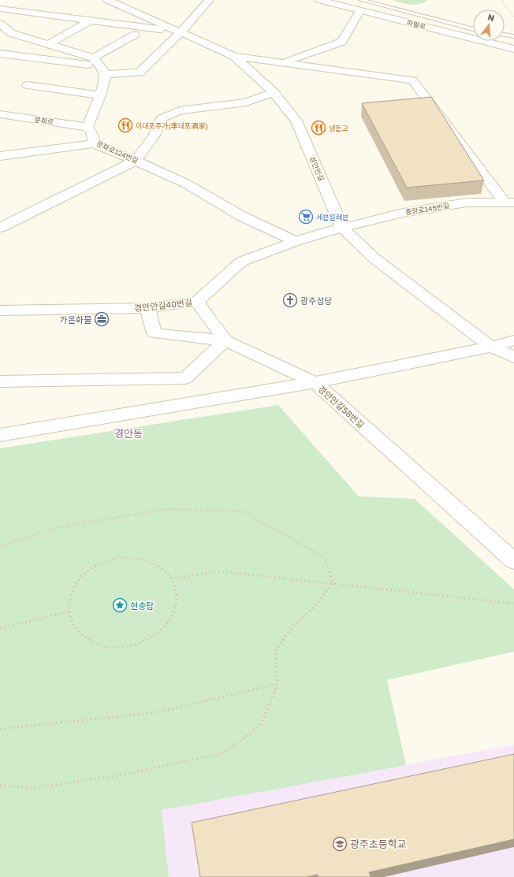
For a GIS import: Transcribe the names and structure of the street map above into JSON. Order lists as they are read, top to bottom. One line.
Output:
{"streets":{"street":["파발로","문화로","문화로124번길","경안안길","중앙로145번길","경안안길40번길","경안안길58번길"]},"crossings":[["문화로","문화로124번길"],["문화로124번길","경안안길40번길"],["경안안길","중앙로145번길"],["경안안길","경안안길40번길"],["중앙로145번길","경안안길40번길"],["경안안길40번길","경안안길58번길"]],"districts":["경안동"],"places":{"restaurant":["이대포주가(李대포酒家)","냉돈고"],"supermarket":["세븐일레븐"],"church":["광주성당"],"office":["가온화물"],"place":["현충탑"],"school or university":["광주초등학교"]},"north":"top"}
